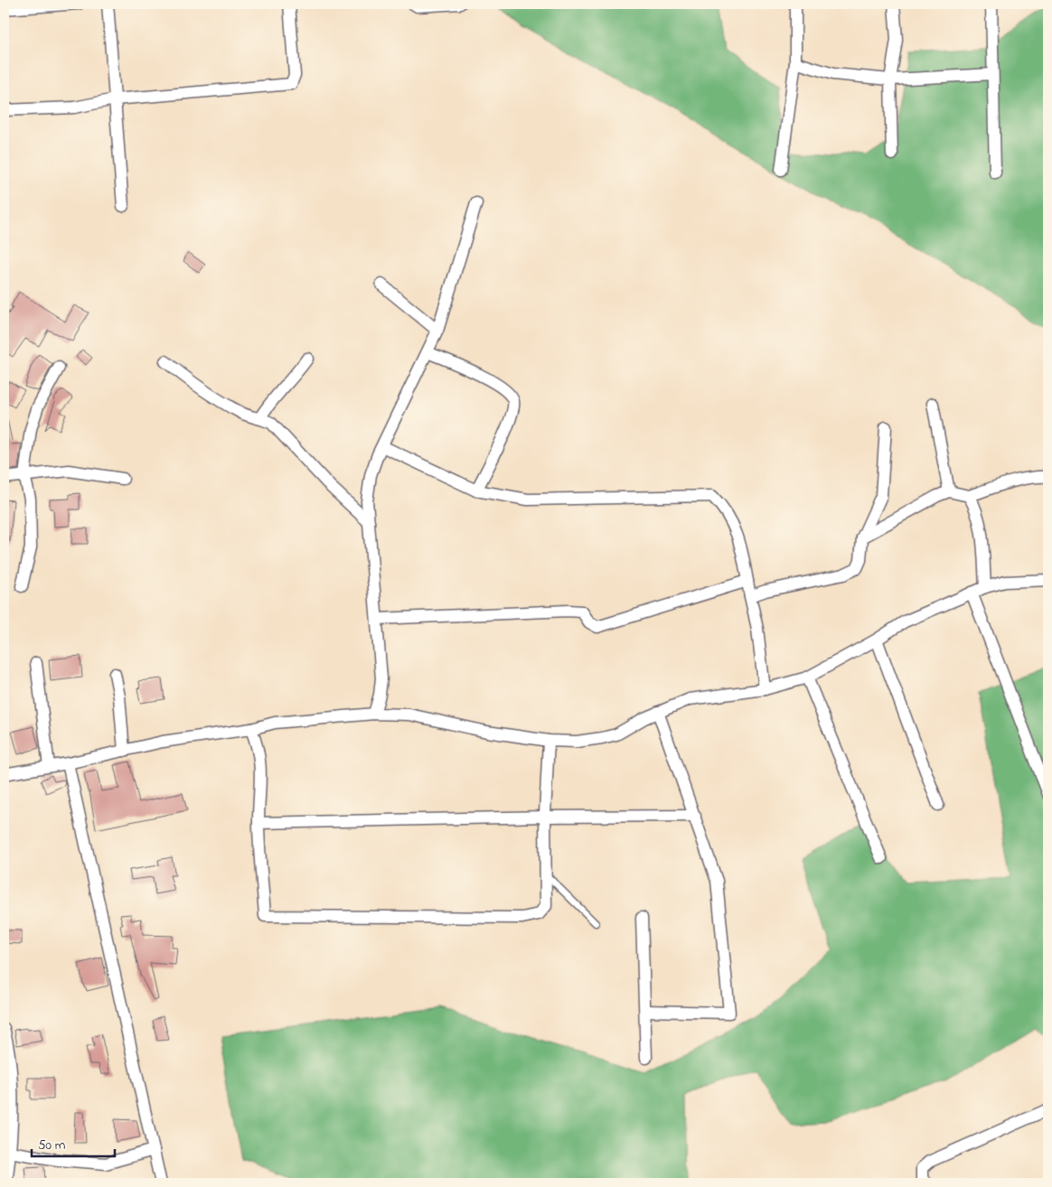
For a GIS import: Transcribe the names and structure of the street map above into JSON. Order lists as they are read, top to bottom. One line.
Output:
{"scale_bar":"50 m"}
